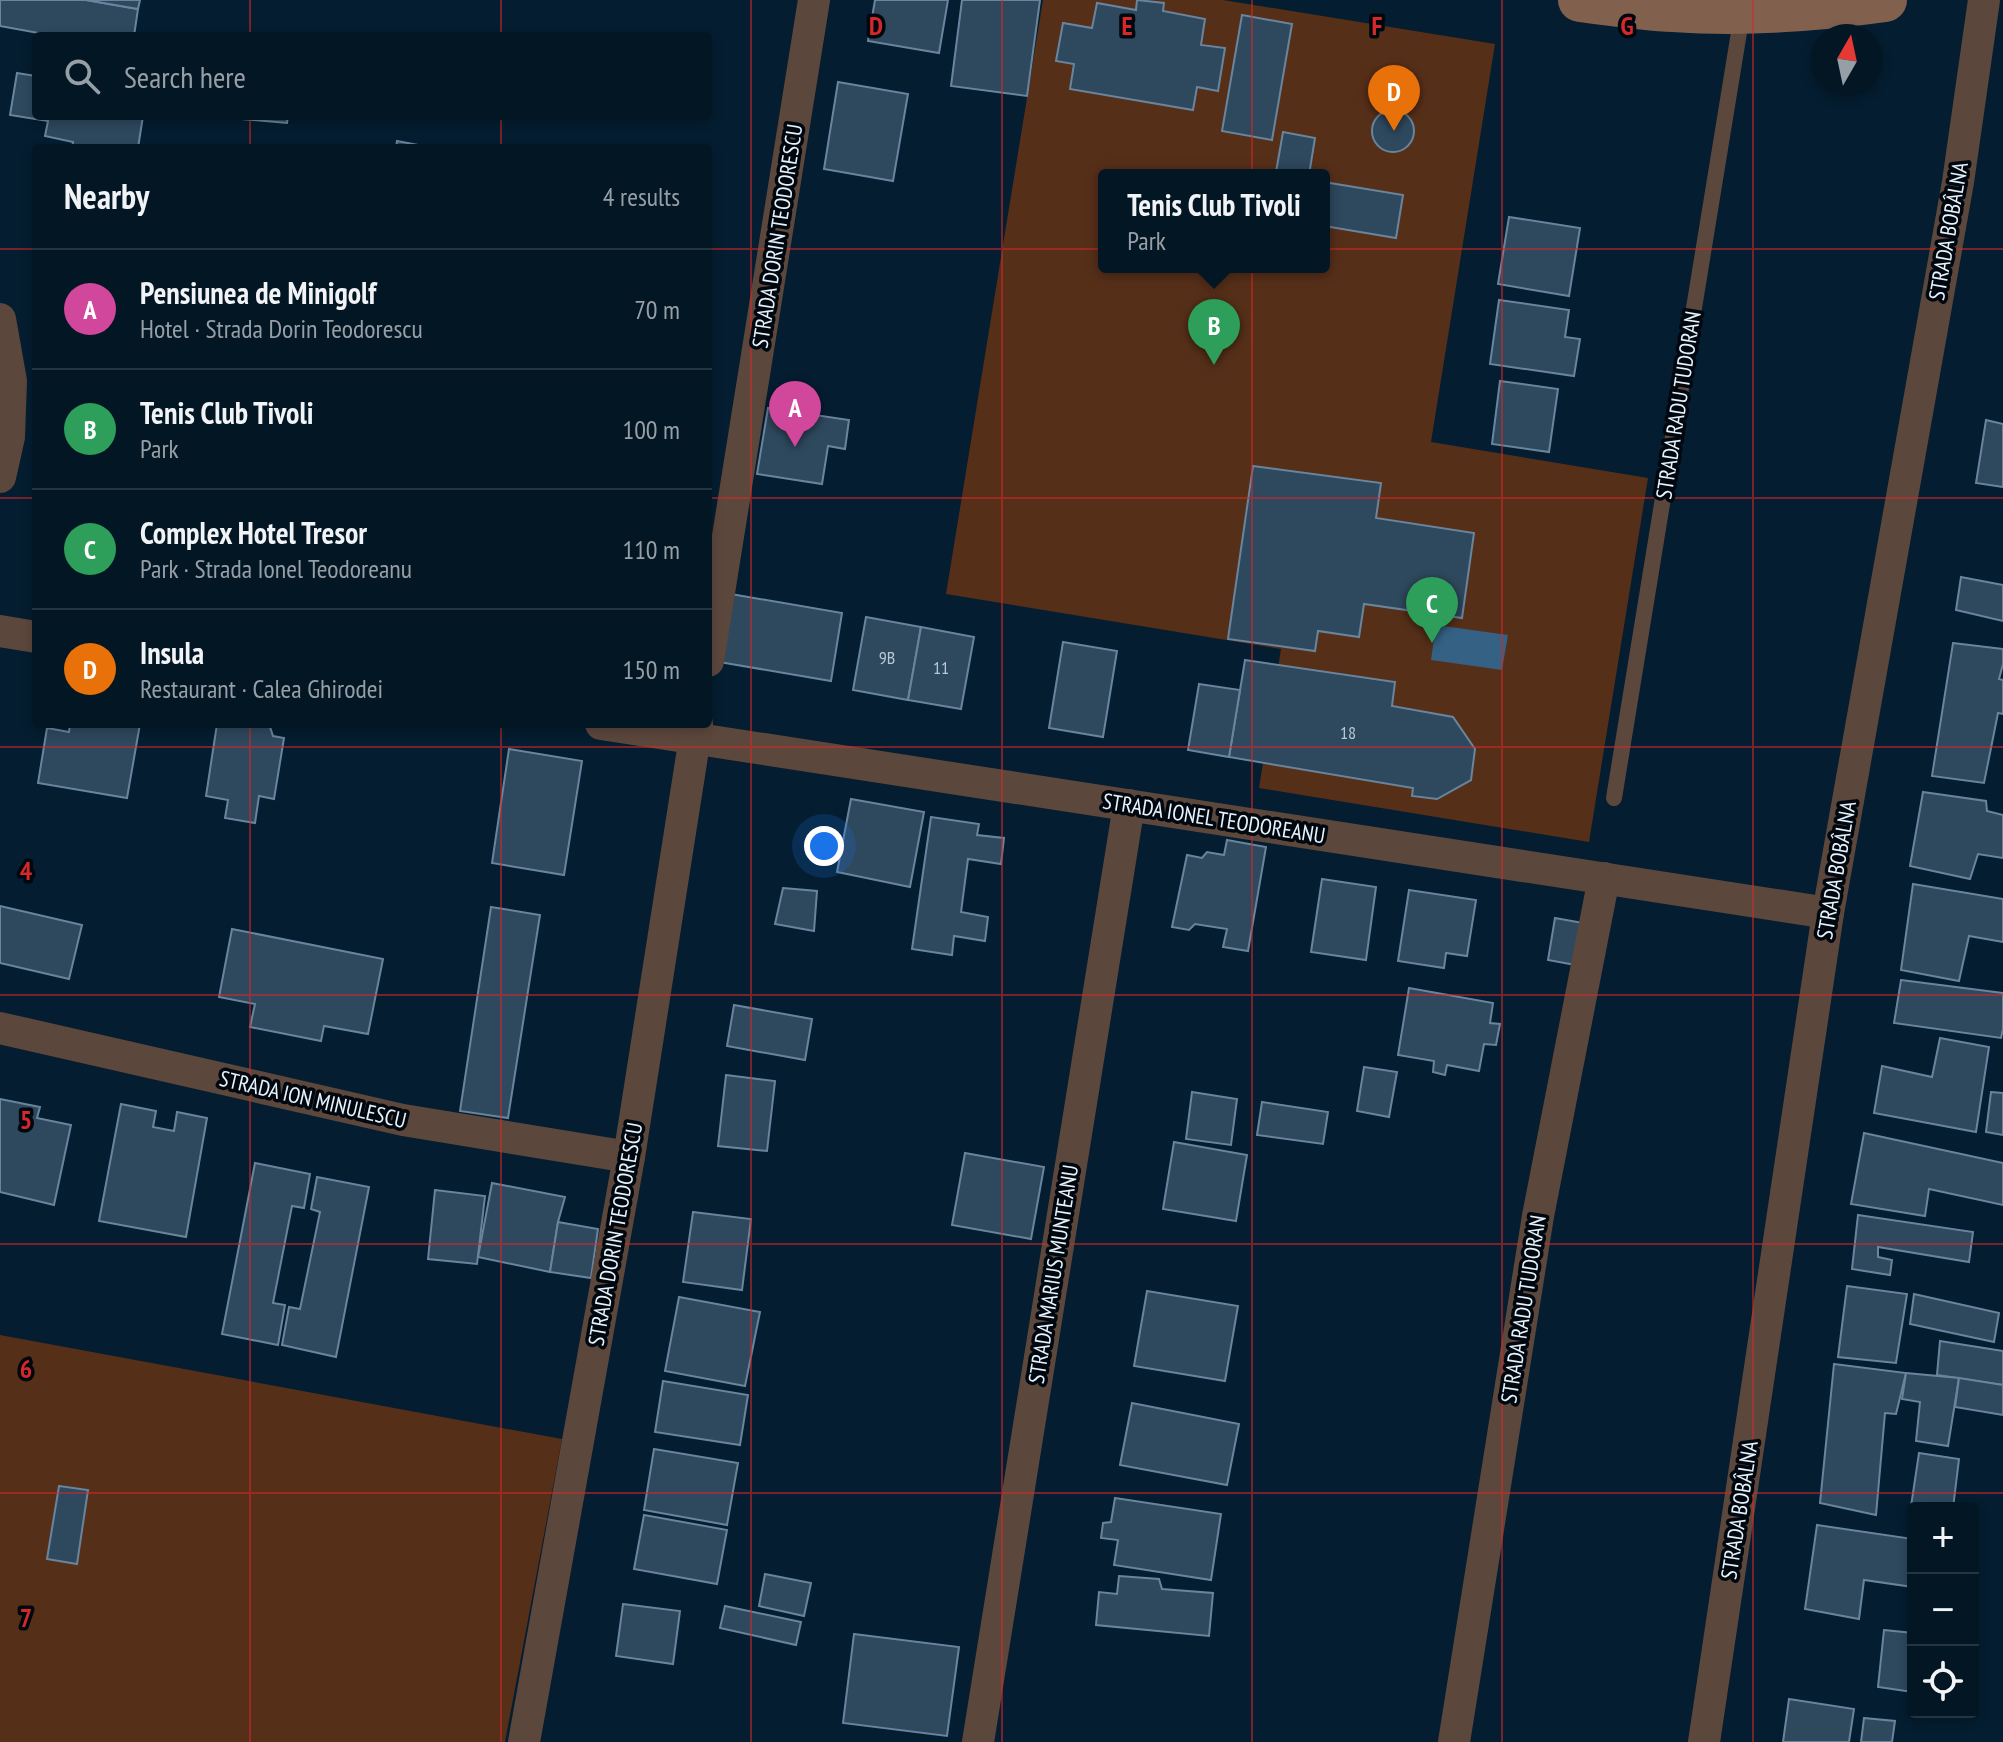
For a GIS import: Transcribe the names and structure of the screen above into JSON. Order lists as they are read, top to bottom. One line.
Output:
{"streets":{"street":["STRADA BOBÂLNA","STRADA DORIN TEODORESCU","STRADA RADU TUDORAN","STRADA IONEL TEODOREANU","STRADA ION MINULESCU","STRADA MARIUS MUNTEANU"]},"crossings":[["STRADA BOBÂLNA","STRADA IONEL TEODOREANU"],["STRADA DORIN TEODORESCU","STRADA IONEL TEODOREANU"],["STRADA DORIN TEODORESCU","STRADA ION MINULESCU"],["STRADA RADU TUDORAN","STRADA IONEL TEODOREANU"],["STRADA IONEL TEODOREANU","STRADA MARIUS MUNTEANU"]],"house_numbers":["9B","11","18"],"north":"top","page":{"search":"Search here","pins":["D","B","A","C"],"heading":["Nearby","4 results"],"popup":["Tenis Club Tivoli","Park"],"list":[{"mark":"A","name":"Pensiunea de Minigolf","note":"Hotel · Strada Dorin Teodorescu","value":"70 m"},{"mark":"B","name":"Tenis Club Tivoli","note":"Park","value":"100 m"},{"mark":"C","name":"Complex Hotel Tresor","note":"Park · Strada Ionel Teodoreanu","value":"110 m"},{"mark":"D","name":"Insula","note":"Restaurant · Calea Ghirodei","value":"150 m"}],"map_buttons":["+","−"]},"grid":{"columns":["D","E","F","G"],"rows":["4","5","6","7"]}}
